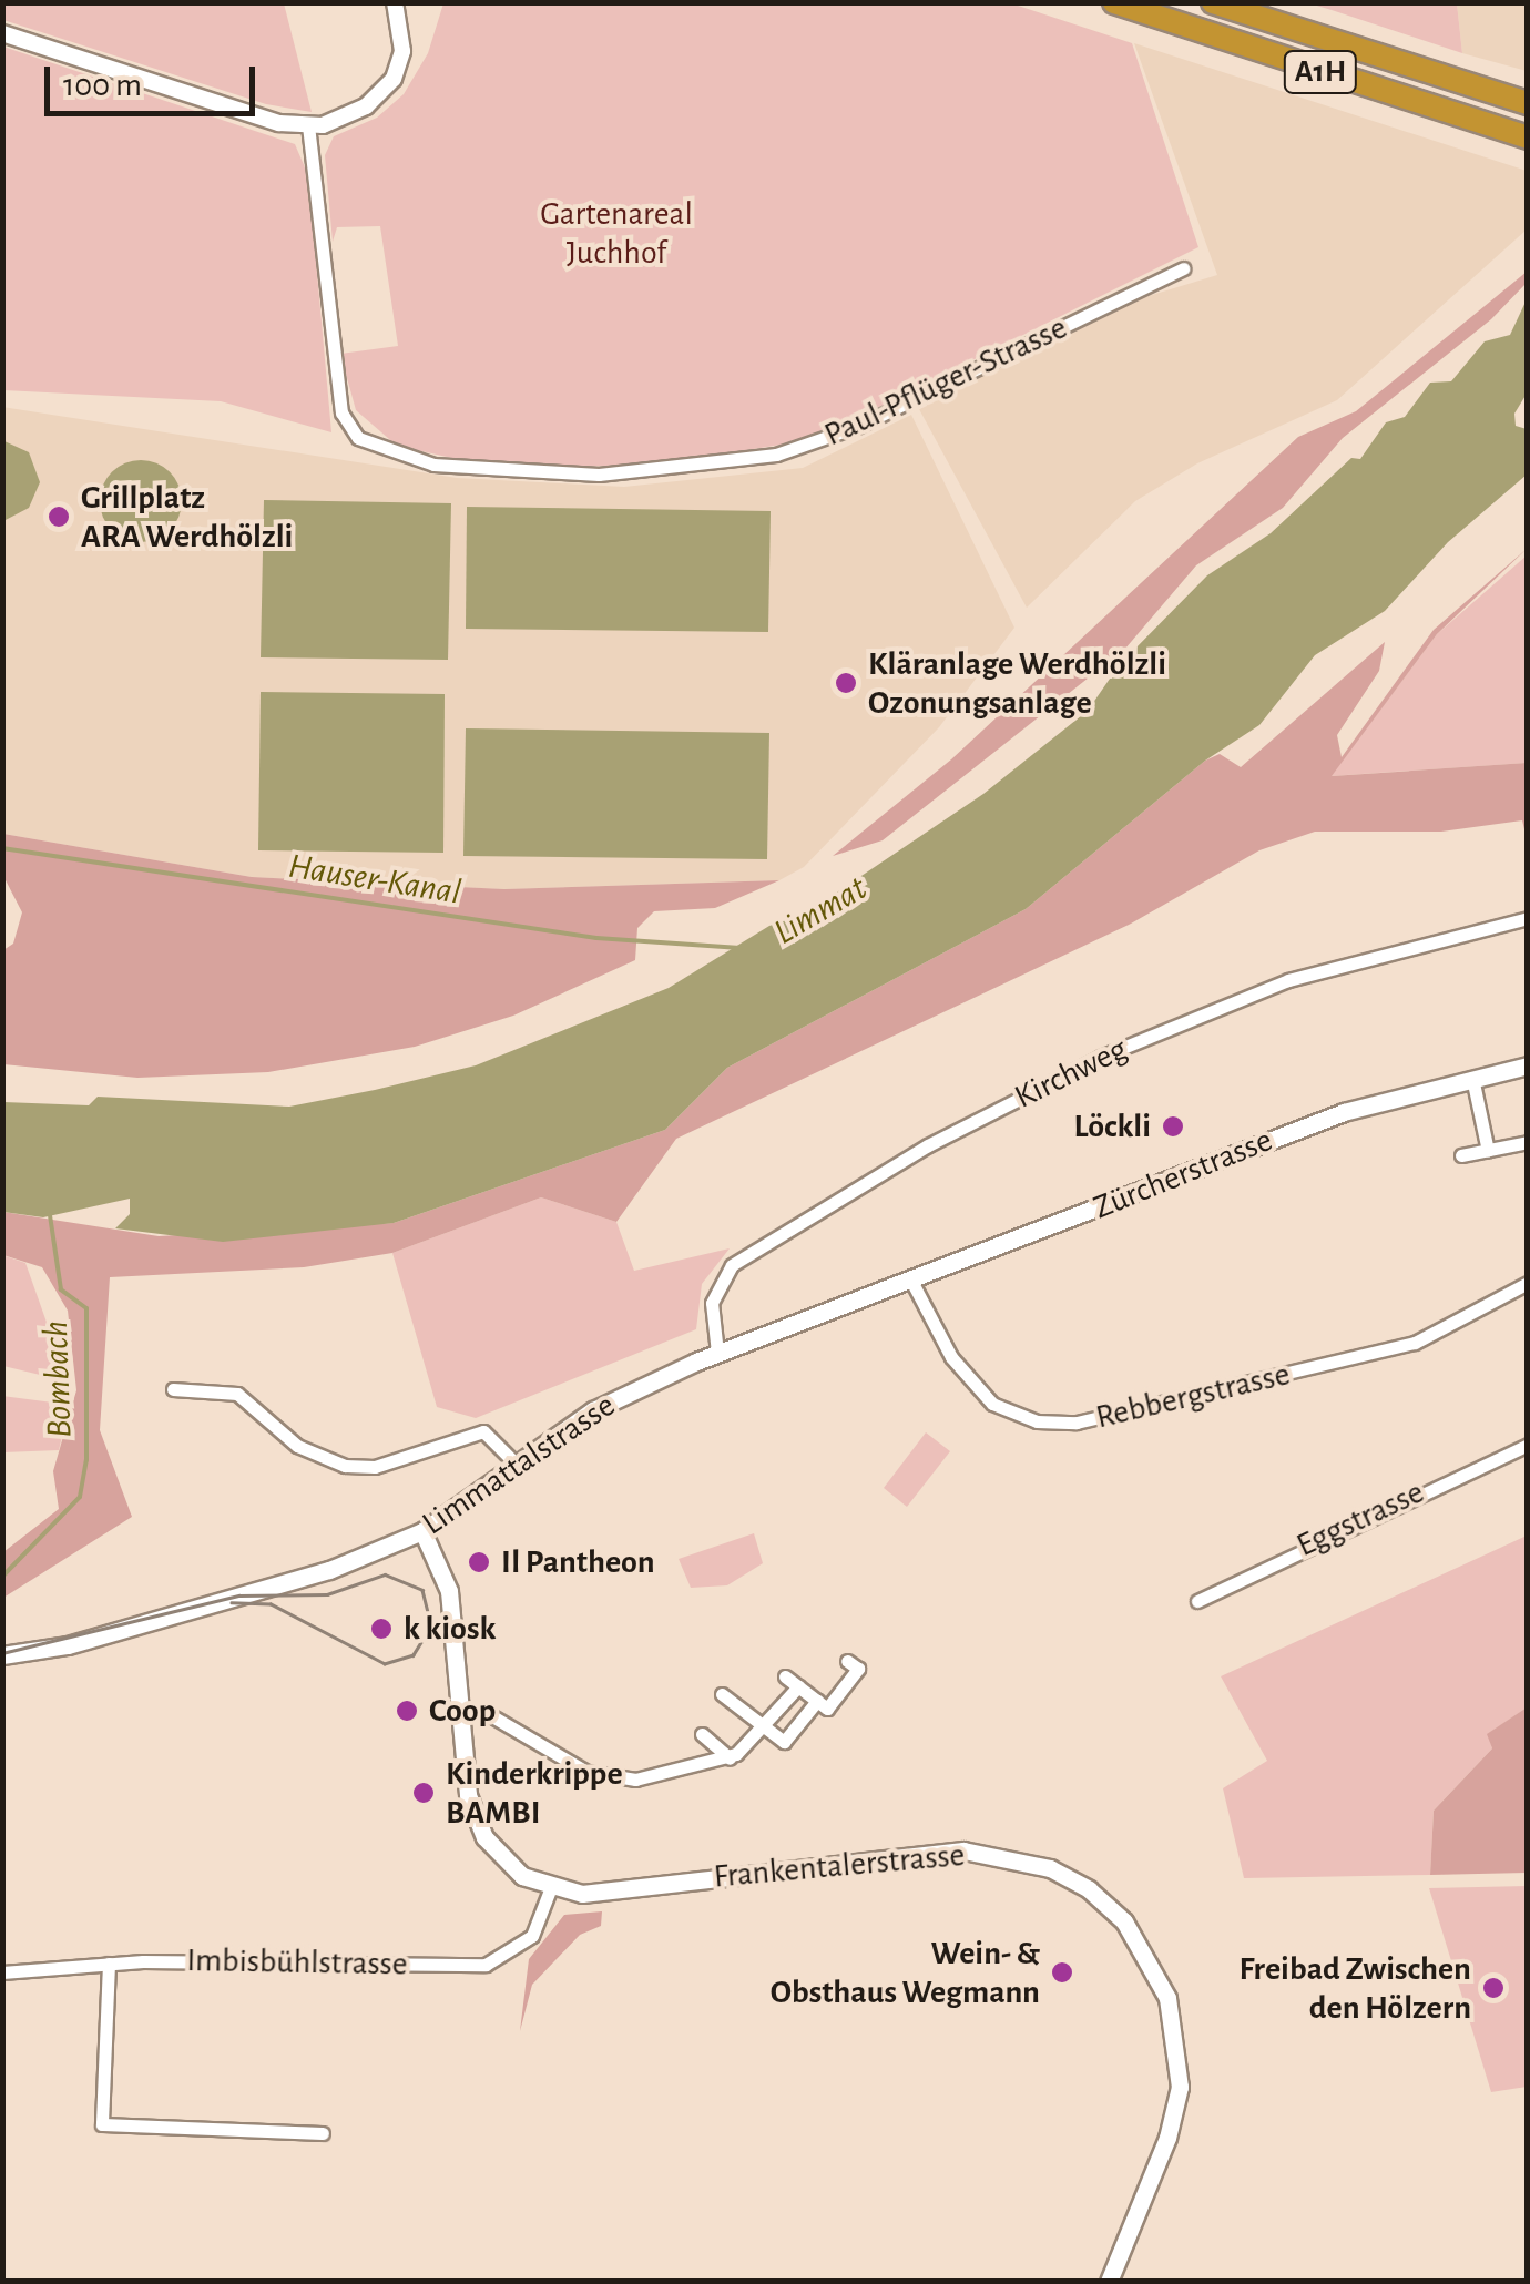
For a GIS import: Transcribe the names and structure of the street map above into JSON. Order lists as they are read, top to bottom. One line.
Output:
{"streets":{"highway":["A1H"],"main road":["Zürcherstrasse","Limmattalstrasse","Frankentalerstrasse"],"street":["Paul-Pflüger-Strasse","Kirchweg","Rebbergstrasse","Eggstrasse","Imbisbühlstrasse"]},"crossings":[["Kirchweg","Limmattalstrasse"],["Zürcherstrasse","Rebbergstrasse"],["Zürcherstrasse","Limmattalstrasse"],["Rebbergstrasse","Limmattalstrasse"],["Limmattalstrasse","Frankentalerstrasse"],["Frankentalerstrasse","Imbisbühlstrasse"]],"water":["Hauser-Kanal","Limmat","Bombach"],"parks":["Gartenareal Juchhof"],"places":["Grillplatz ARA Werdhölzli","Kläranlage Werdhölzli Ozonungsanlage","Löckli","Il Pantheon","k kiosk","Coop","Kinderkrippe BAMBI","Wein- & Obsthaus Wegmann","Freibad Zwischen den Hölzern"],"scale_bar":"100 m"}
